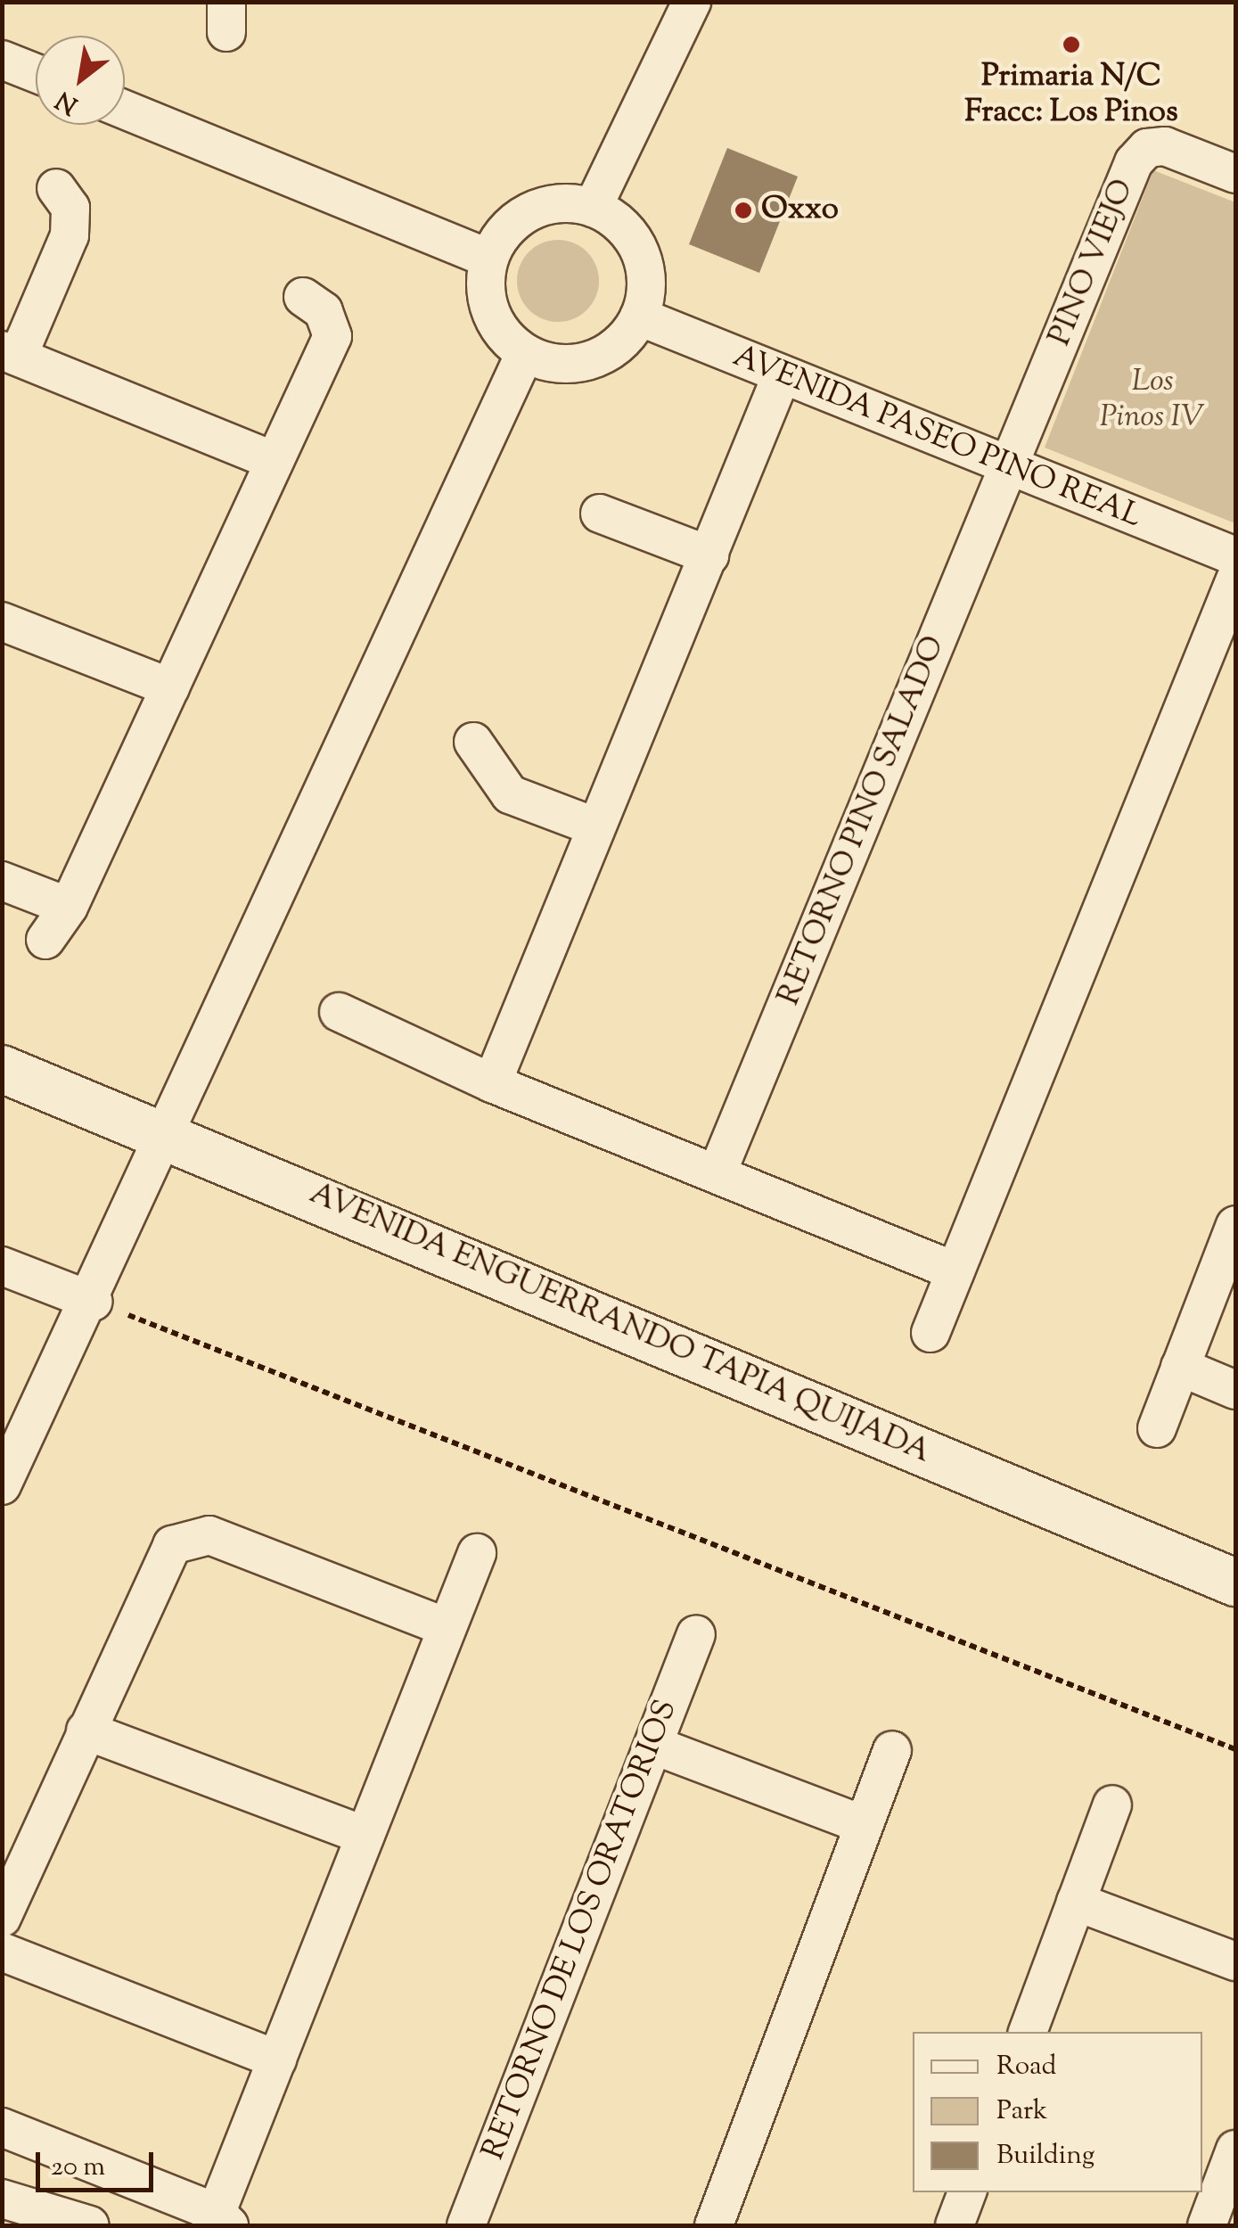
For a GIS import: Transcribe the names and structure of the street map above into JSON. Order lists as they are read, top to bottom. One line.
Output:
{"streets":{"street":["PINO VIEJO","AVENIDA PASEO PINO REAL","RETORNO PINO SALADO","AVENIDA ENGUERRANDO TAPIA QUIJADA","RETORNO DE LOS ORATORIOS"]},"crossings":[["PINO VIEJO","AVENIDA PASEO PINO REAL"],["PINO VIEJO","RETORNO PINO SALADO"],["AVENIDA PASEO PINO REAL","RETORNO PINO SALADO"]],"parks":["Los Pinos IV"],"places":["Primaria N/C Fracc: Los Pinos","Oxxo"],"legend":["Road","Park","Building"],"scale_bar":"20 m","north":"bottom left"}
